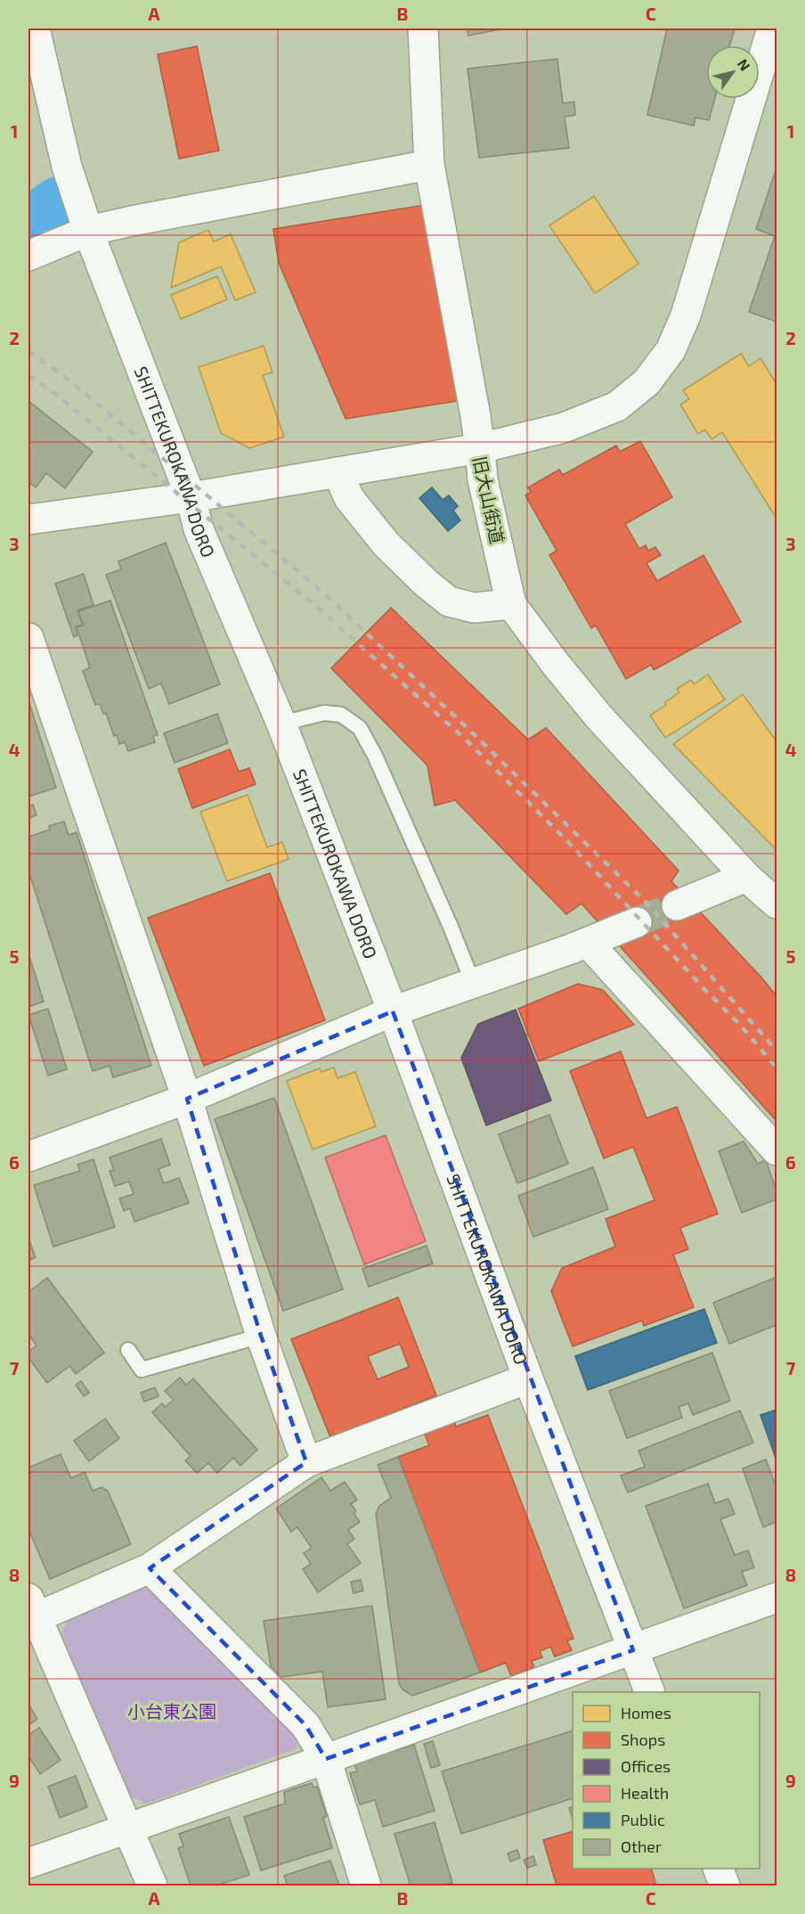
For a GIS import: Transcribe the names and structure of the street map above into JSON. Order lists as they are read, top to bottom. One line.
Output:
{"streets":{"street":["SHITTEKUROKAWA DORO","旧大山街道"]},"crossings":[["SHITTEKUROKAWA DORO","旧大山街道"]],"parks":["小台東公園"],"legend":["Homes","Shops","Offices","Health","Public","Other"],"north":"top right","grid":{"columns":["A","B","C"],"rows":["1","2","3","4","5","6","7","8","9"]}}
